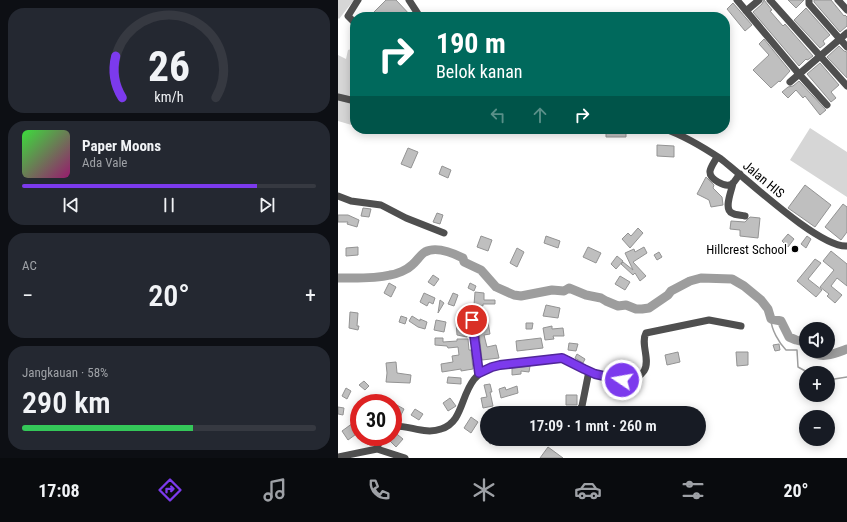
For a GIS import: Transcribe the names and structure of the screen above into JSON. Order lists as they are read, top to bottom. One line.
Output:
{"streets":{"street":["Jalan HIS"]},"places":["Hillcrest School"],"page":{"turn":["190 m","Belok kanan"],"song":["Paper Moons","Ada Vale"],"tile":["AC",["Jangkauan · 58%","290 km"]],"heat":["−","20°","+"],"map_buttons":["+","−"],"limit":"30","trip":"17:09 · 1 mnt · 260 m","tabs":["17:08","20°"],"gauge":["26","km/h"]}}
